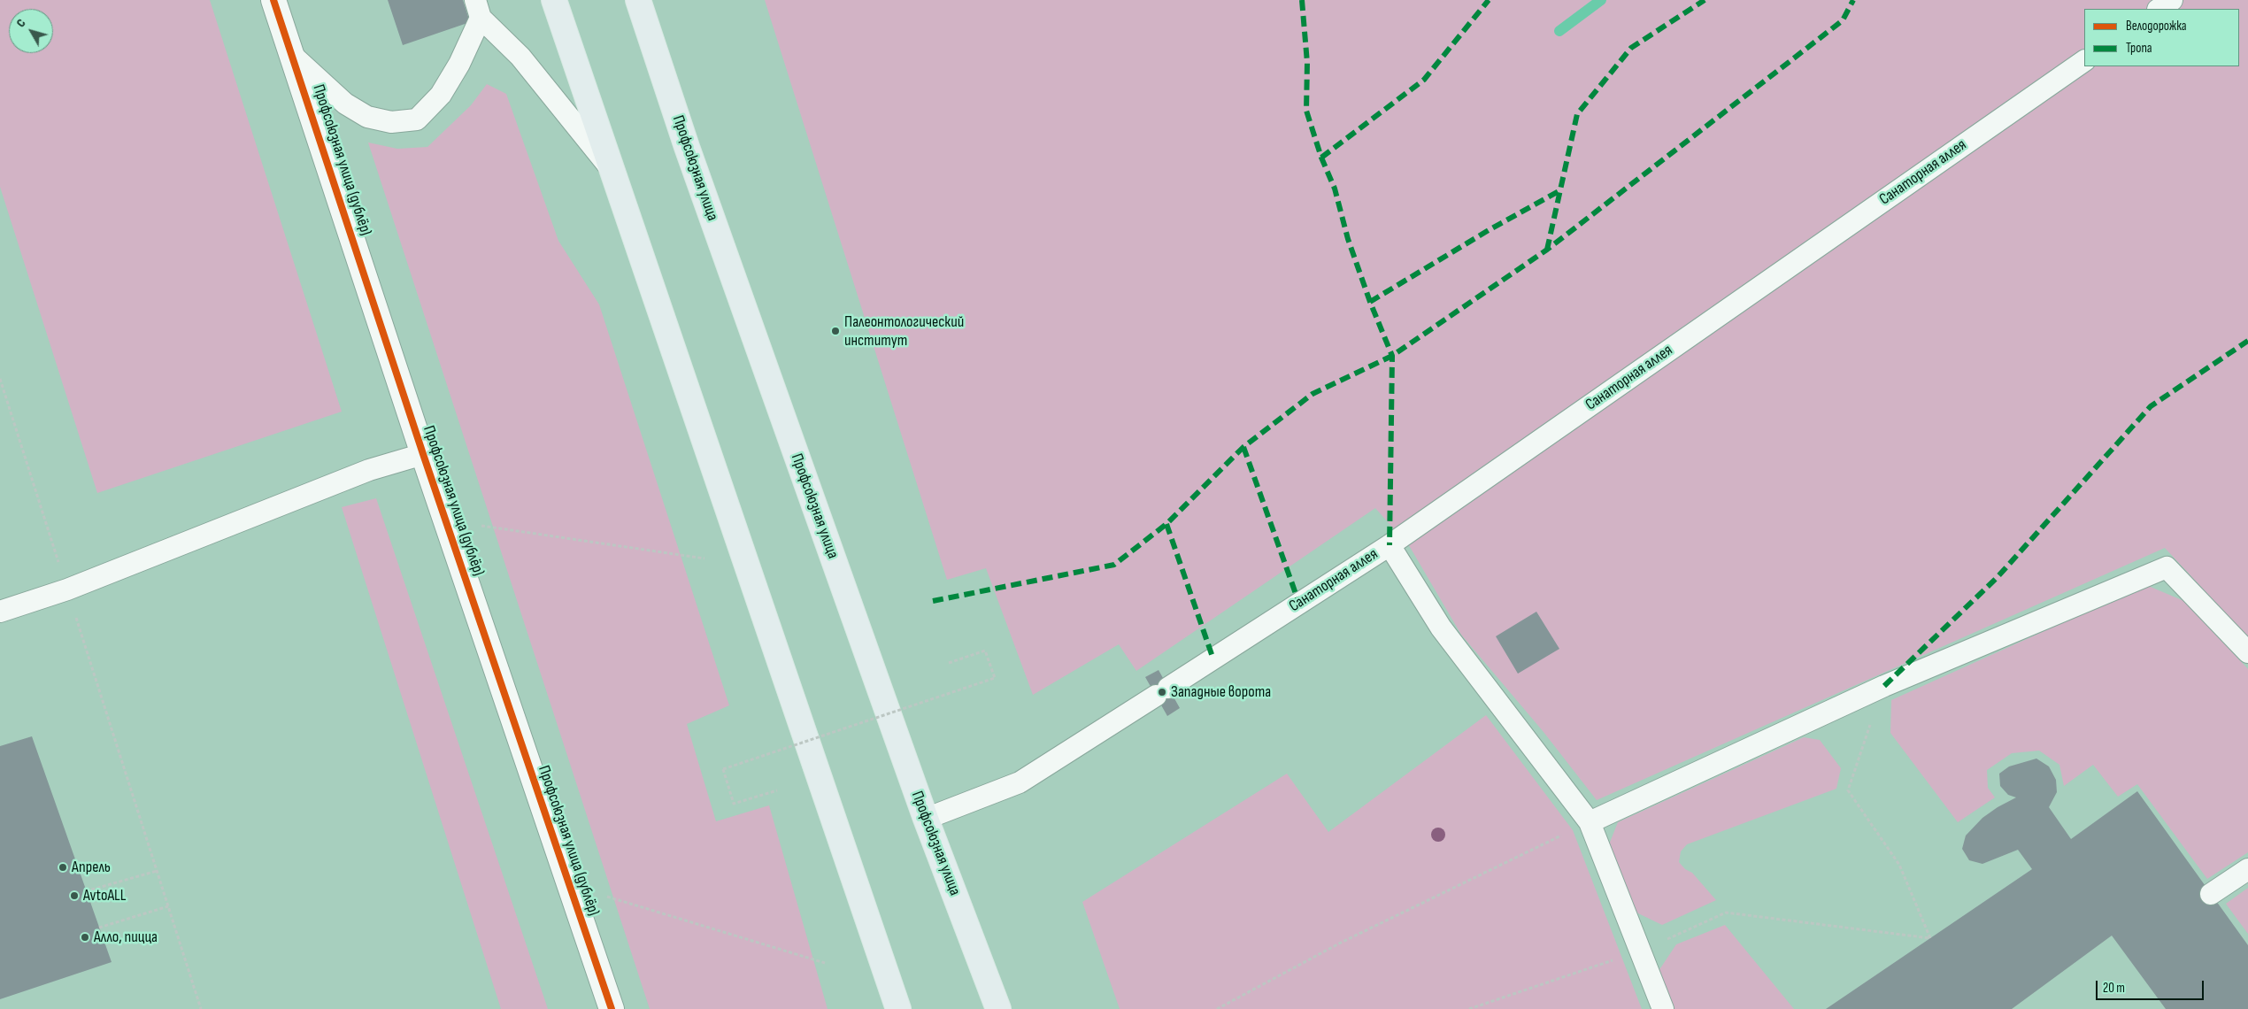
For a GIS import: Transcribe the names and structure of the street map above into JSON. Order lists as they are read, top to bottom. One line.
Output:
{"streets":{"main road":["Профсоюзная улица"],"street":["Профсоюзная улица (дублёр)"],"lane":["Санаторная аллея"]},"crossings":[["Профсоюзная улица","Санаторная аллея"]],"places":["Палеонтологический институт","Западные ворота","Апрель","AvtoALL","Алло, пицца"],"legend":["Велодорожка","Тропа"],"scale_bar":"20 m","north":"top left"}
